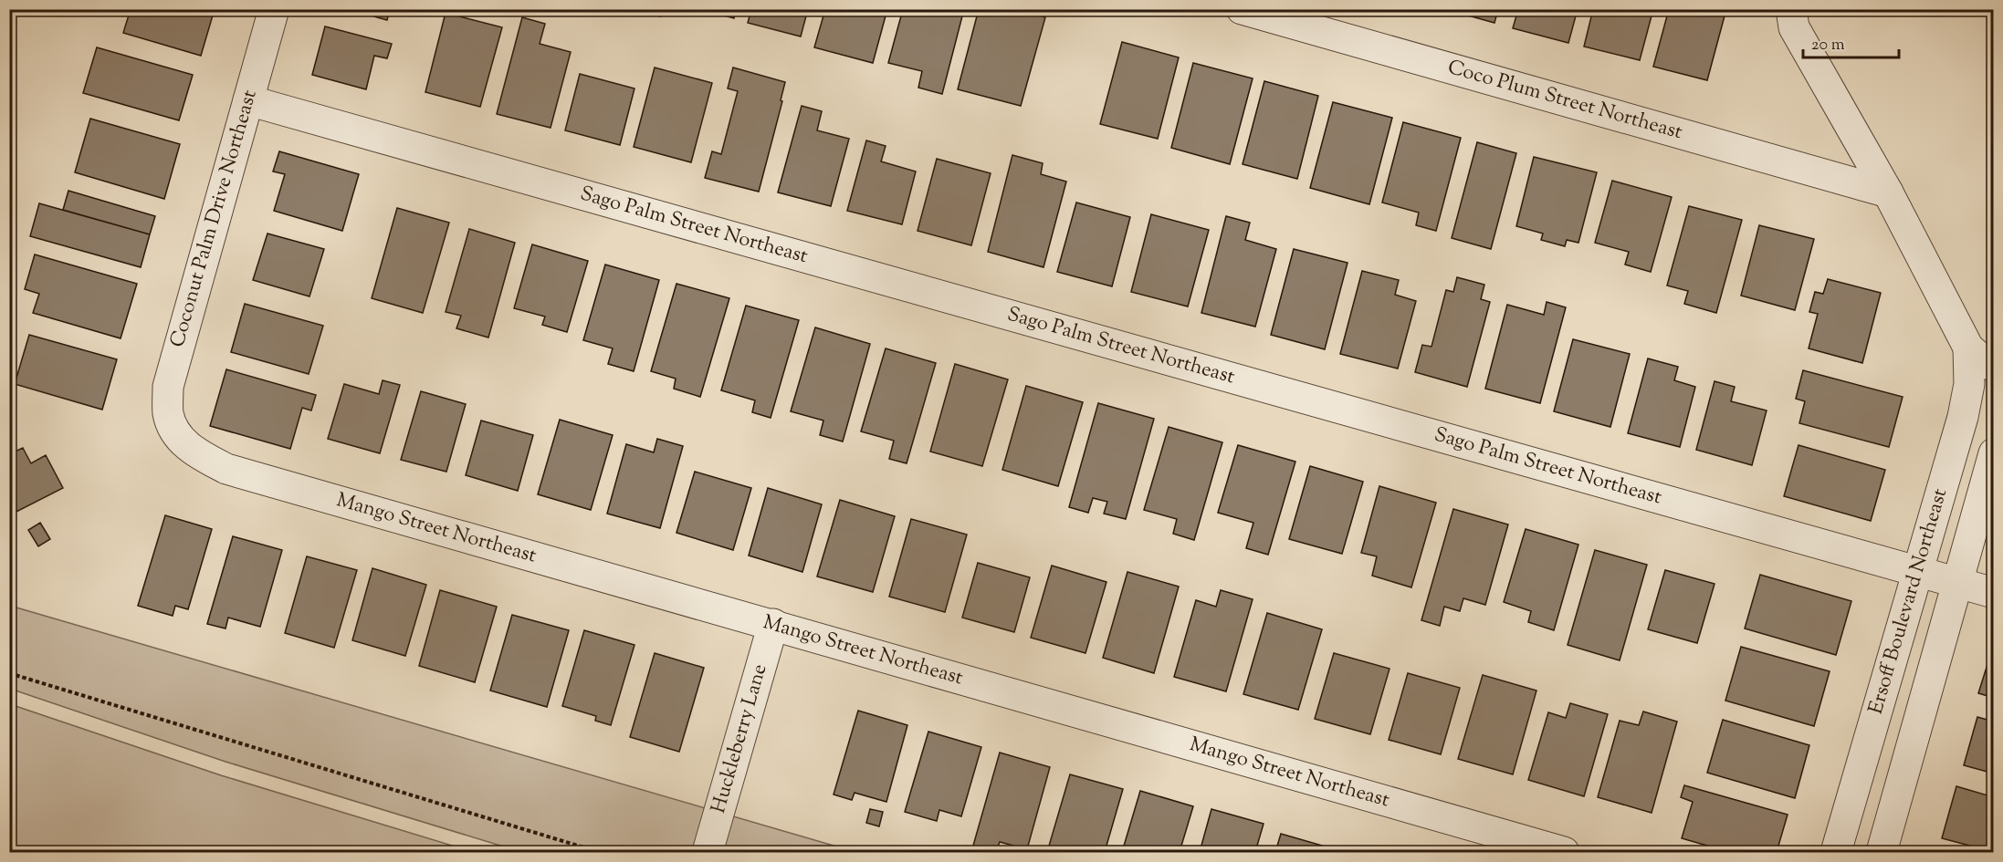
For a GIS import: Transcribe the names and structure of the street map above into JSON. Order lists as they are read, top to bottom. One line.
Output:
{"streets":{"street":["Coco Plum Street Northeast","Coconut Palm Drive Northeast","Sago Palm Street Northeast","Mango Street Northeast","Ersoff Boulevard Northeast","Huckleberry Lane"]},"crossings":[["Coco Plum Street Northeast","Ersoff Boulevard Northeast"],["Coconut Palm Drive Northeast","Sago Palm Street Northeast"],["Coconut Palm Drive Northeast","Mango Street Northeast"],["Sago Palm Street Northeast","Ersoff Boulevard Northeast"],["Mango Street Northeast","Huckleberry Lane"]],"scale_bar":"20 m"}
